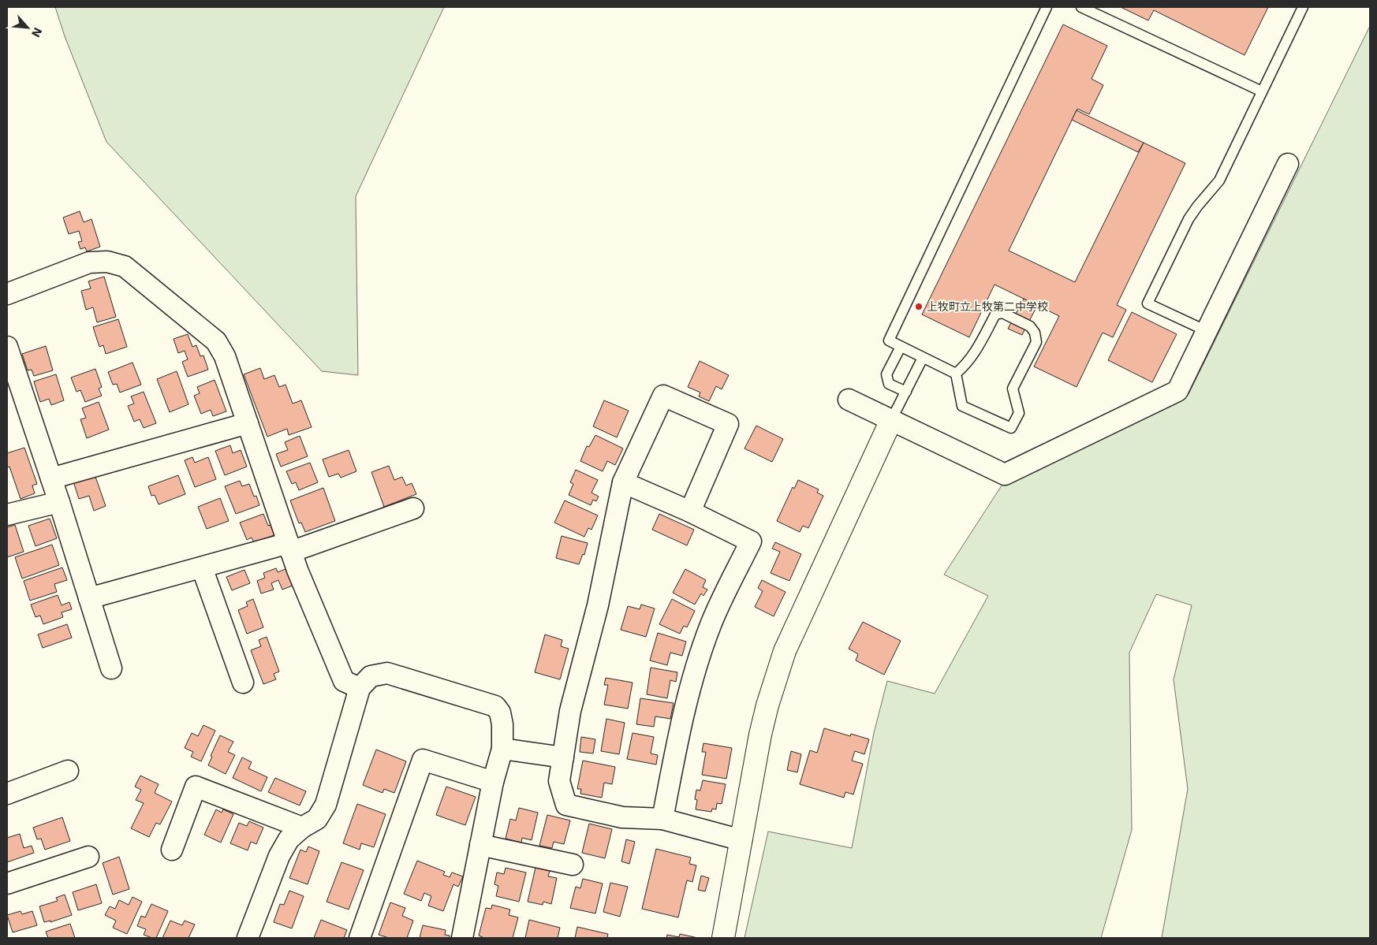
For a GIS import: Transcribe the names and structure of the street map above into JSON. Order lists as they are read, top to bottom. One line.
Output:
{"places":["上牧町立上牧第二中学校"],"north":"bottom right"}
